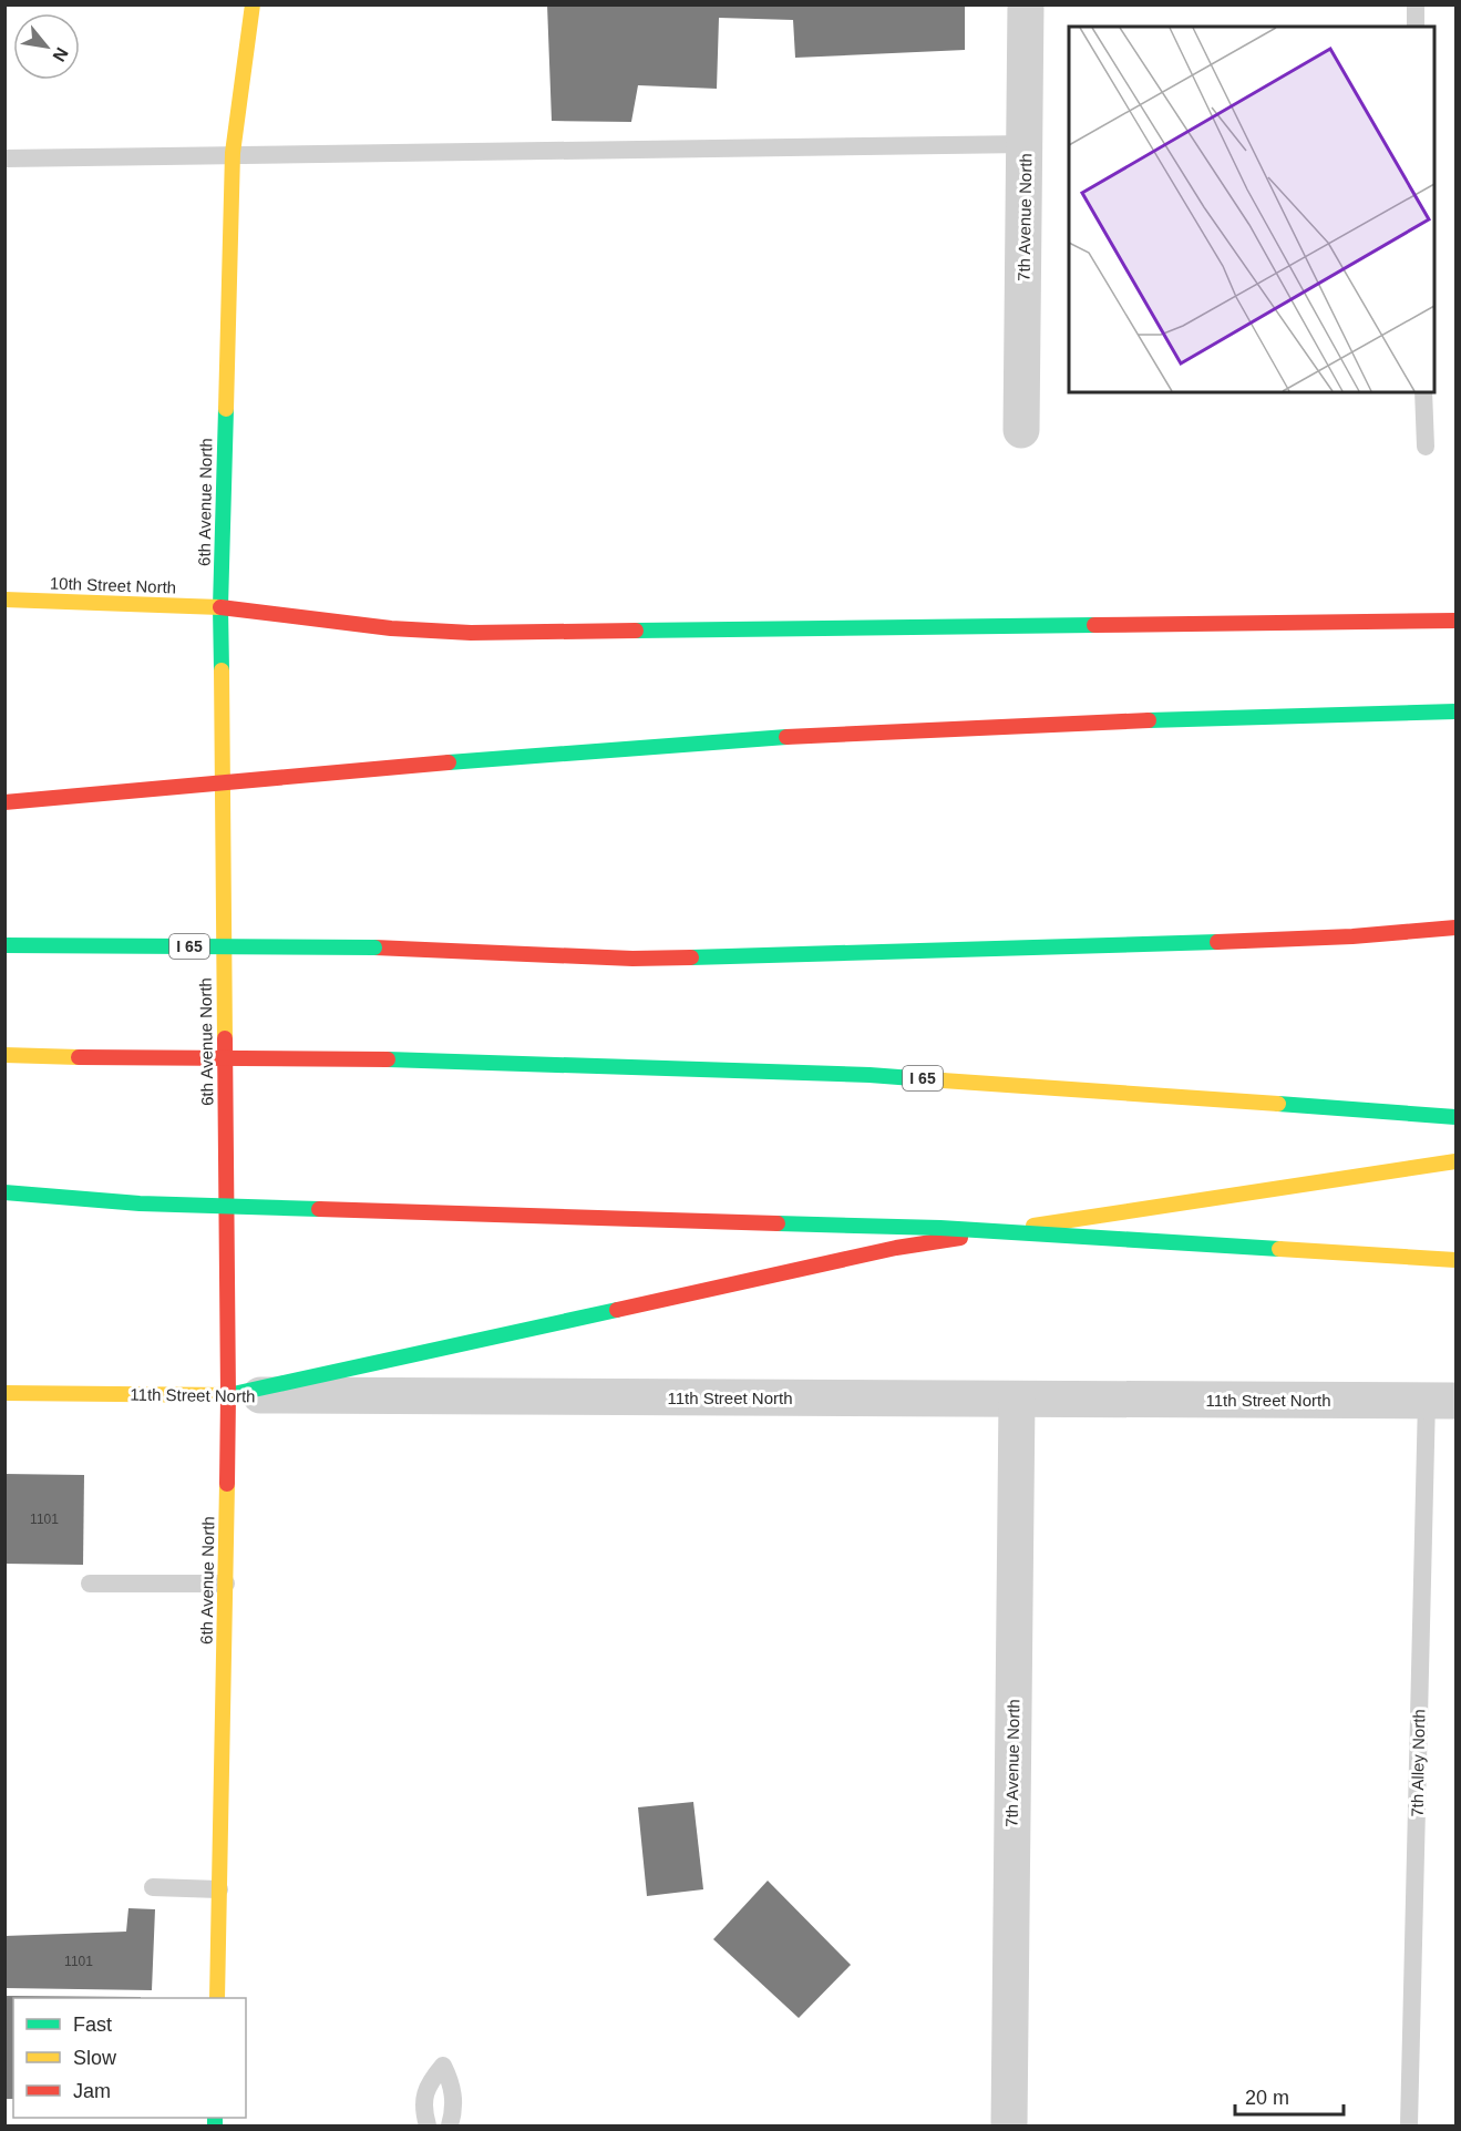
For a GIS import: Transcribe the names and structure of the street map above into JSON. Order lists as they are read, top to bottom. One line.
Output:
{"streets":{"main road":["6th Avenue North","10th Street North","I 65","11th Street North"],"street":["7th Avenue North"],"lane":["7th Alley North"]},"crossings":[["7th Avenue North","11th Street North"],["6th Avenue North","10th Street North"],["6th Avenue North","11th Street North"],["11th Street North","7th Alley North"]],"house_numbers":["1101","1101"],"legend":["Fast","Slow","Jam"],"scale_bar":"20 m","north":"bottom right"}
